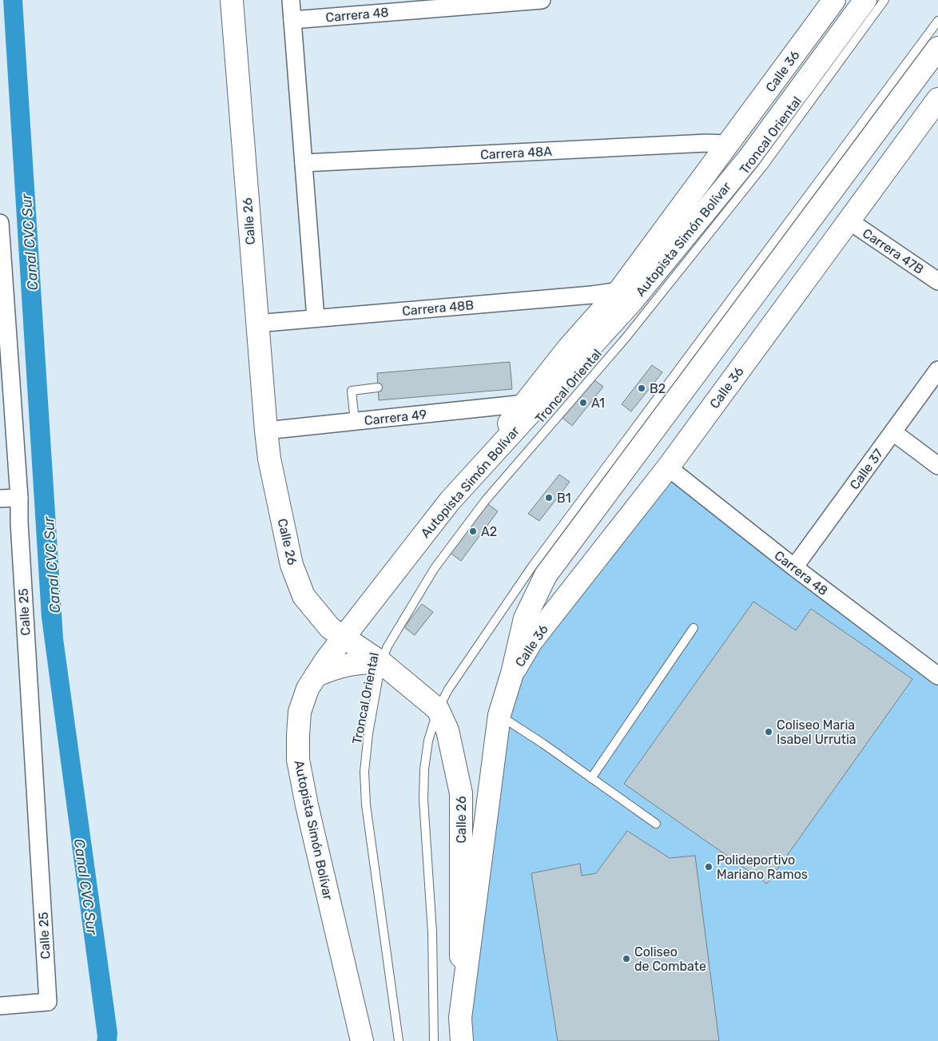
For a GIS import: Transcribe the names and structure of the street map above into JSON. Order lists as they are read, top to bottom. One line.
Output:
{"streets":{"main road":["Calle 36","Calle 26","Autopista Simón Bolívar"],"street":["Carrera 48","Carrera 48A","Carrera 47B","Carrera 48B","Carrera 49","Calle 37","Calle 25"],"lane":["Troncal Oriental"]},"crossings":[["Carrera 48","Calle 36"],["Carrera 48","Calle 37"],["Calle 36","Carrera 48A"],["Calle 36","Autopista Simón Bolívar"],["Calle 36","Carrera 47B"],["Calle 36","Carrera 48B"],["Calle 36","Carrera 49"],["Troncal Oriental","Calle 26"],["Calle 26","Autopista Simón Bolívar"],["Calle 26","Carrera 48B"],["Calle 26","Carrera 49"]],"water":["Canal CVC Sur"],"places":["B2","A1","B1","A2","Coliseo Maria Isabel Urrutia","Polideportivo Mariano Ramos","Coliseo de Combate"]}
